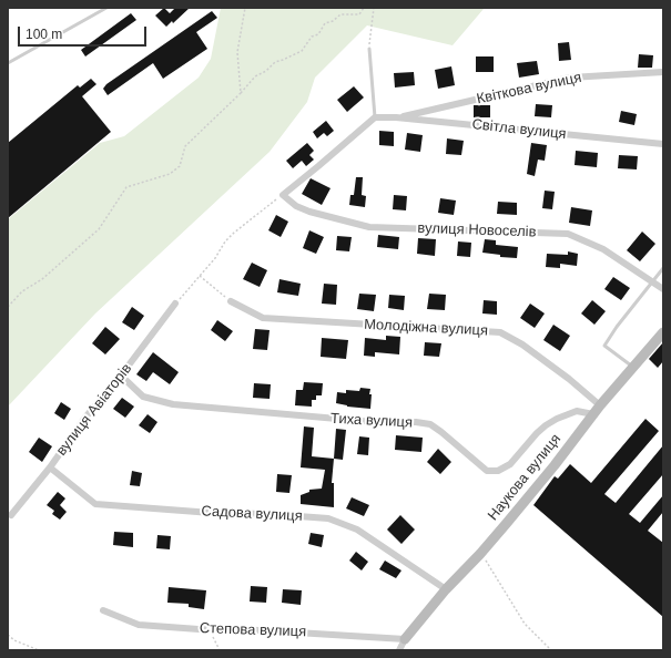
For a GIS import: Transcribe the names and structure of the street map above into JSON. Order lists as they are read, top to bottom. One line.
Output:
{"streets":{"street":["Квіткова вулиця","Світла вулиця","вулиця Новоселів","Молодіжна вулиця","вулиця Авіаторів","Тиха вулиця","Наукова вулиця","Садова вулиця","Степова вулиця"]},"crossings":[["Квіткова вулиця","Світла вулиця"],["Молодіжна вулиця","Наукова вулиця"],["вулиця Авіаторів","Тиха вулиця"],["вулиця Авіаторів","Садова вулиця"],["Тиха вулиця","Наукова вулиця"],["Наукова вулиця","Садова вулиця"],["Наукова вулиця","Степова вулиця"]],"scale_bar":"100 m"}
